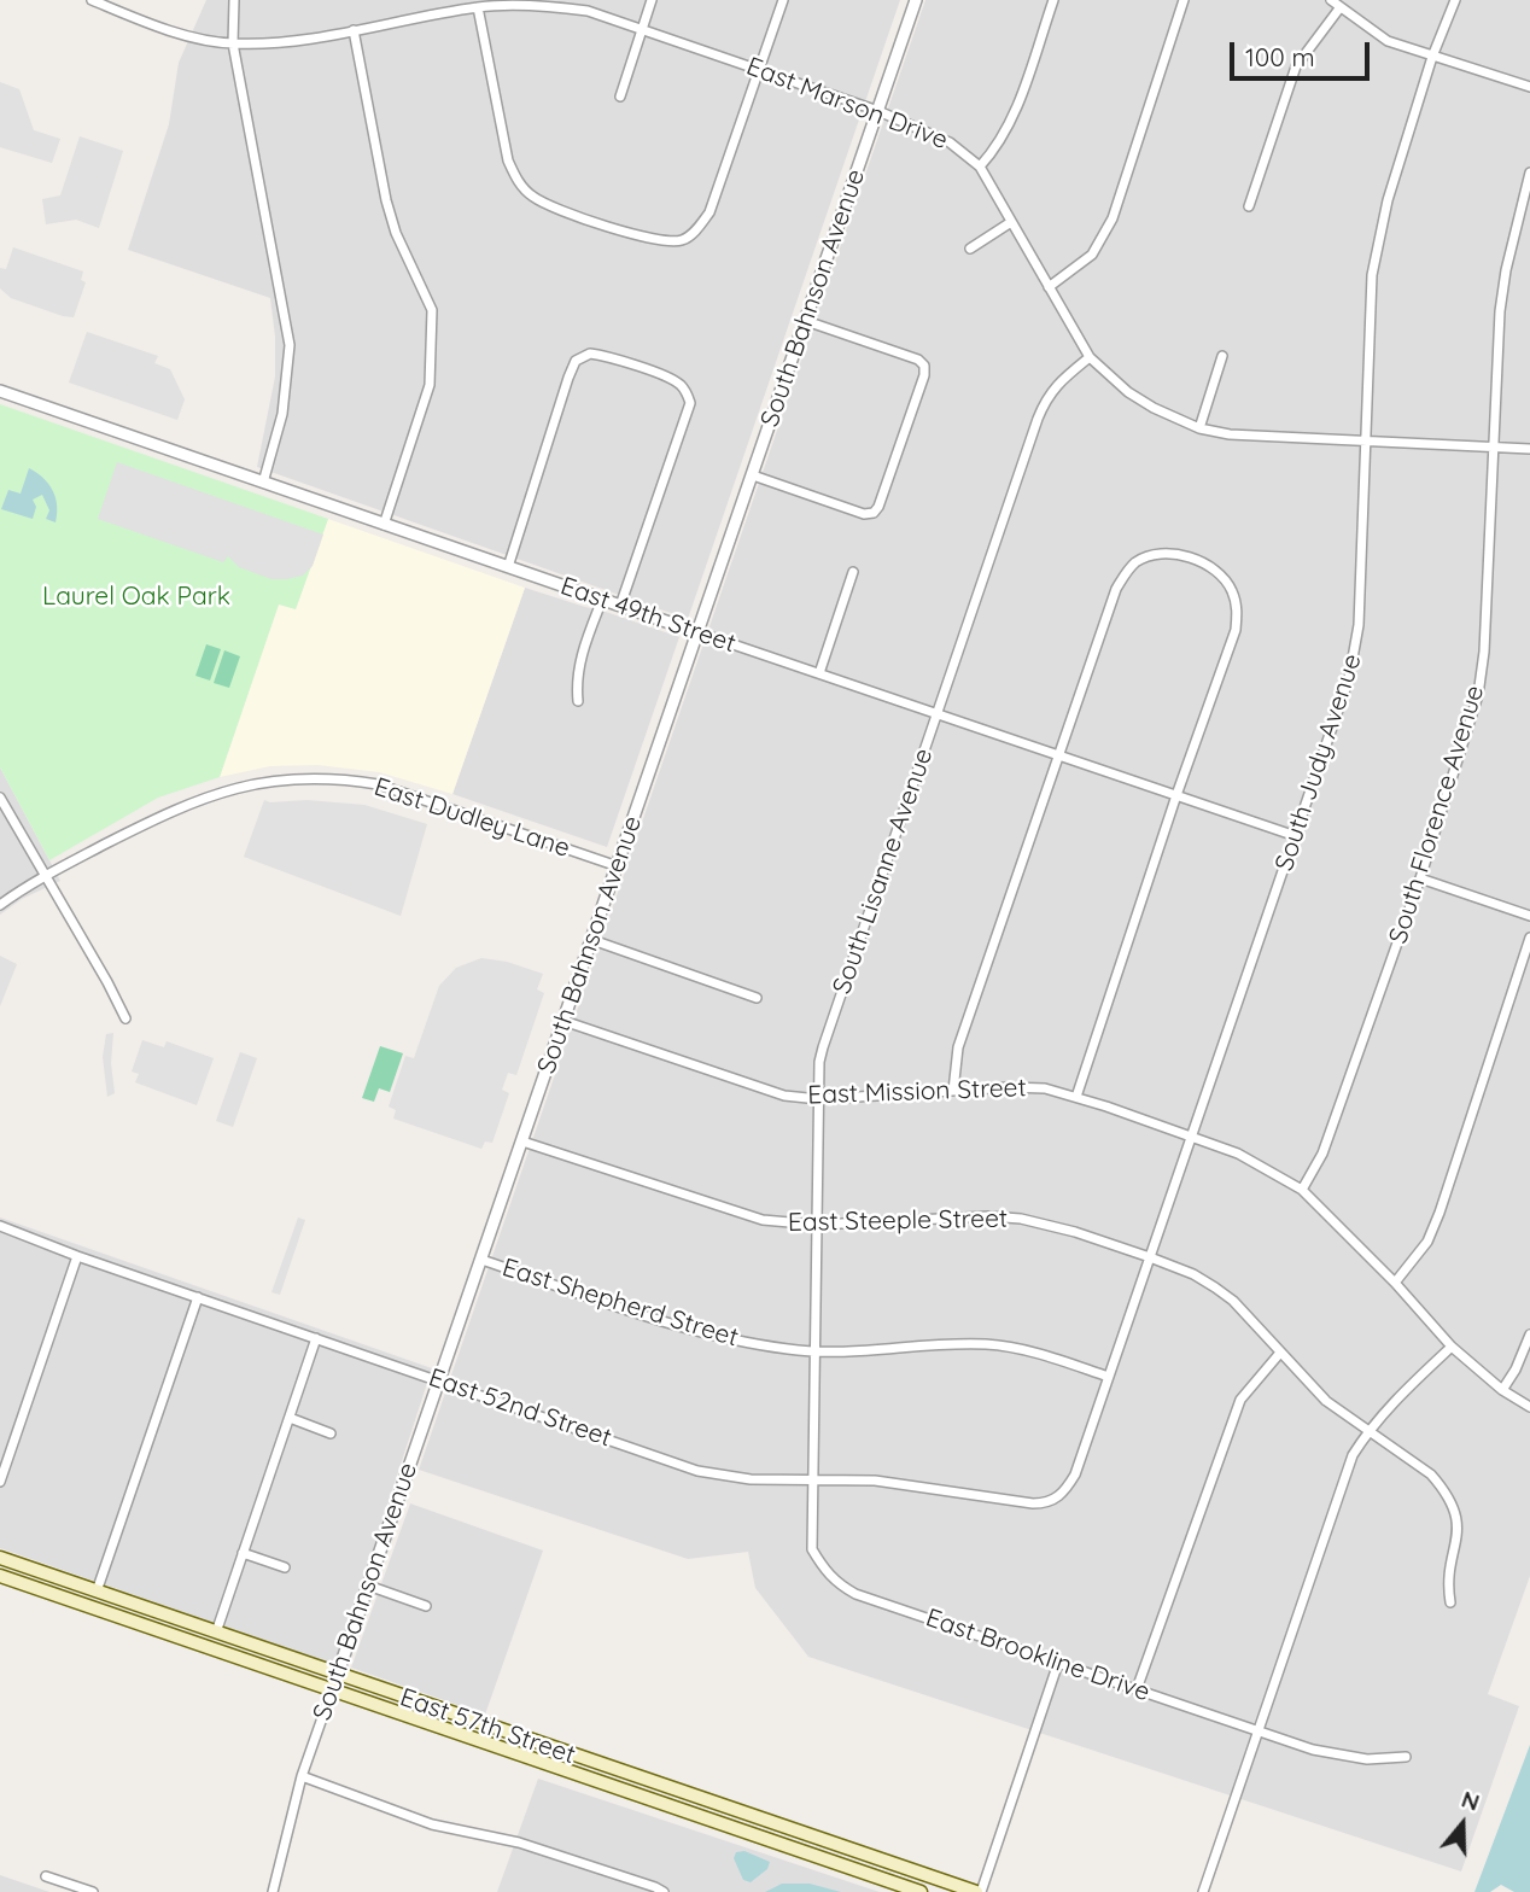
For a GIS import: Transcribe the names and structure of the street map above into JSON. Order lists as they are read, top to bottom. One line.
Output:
{"streets":{"main road":["East 57th Street"],"street":["East Marson Drive","South Bahnson Avenue","East 49th Street","South Judy Avenue","South Florence Avenue","East Dudley Lane","South Lisanne Avenue","East Mission Street","East Steeple Street","East Shepherd Street","East 52nd Street","East Brookline Drive"]},"crossings":[["East Marson Drive","South Bahnson Avenue"],["East Marson Drive","South Judy Avenue"],["East Marson Drive","South Florence Avenue"],["East Marson Drive","South Lisanne Avenue"],["South Bahnson Avenue","East 49th Street"],["South Bahnson Avenue","East Dudley Lane"],["South Bahnson Avenue","East Mission Street"],["South Bahnson Avenue","East Steeple Street"],["South Bahnson Avenue","East Shepherd Street"],["South Bahnson Avenue","East 52nd Street"],["South Bahnson Avenue","East 57th Street"],["East 49th Street","South Judy Avenue"],["East 49th Street","South Lisanne Avenue"],["South Judy Avenue","East Mission Street"],["South Judy Avenue","East Steeple Street"],["South Judy Avenue","East Shepherd Street"],["South Judy Avenue","East 52nd Street"],["South Florence Avenue","East Mission Street"],["South Lisanne Avenue","East Mission Street"],["South Lisanne Avenue","East Steeple Street"],["South Lisanne Avenue","East Shepherd Street"],["South Lisanne Avenue","East Brookline Drive"],["East 52nd Street","East Brookline Drive"]],"parks":["Laurel Oak Park"],"scale_bar":"100 m","north":"top"}
